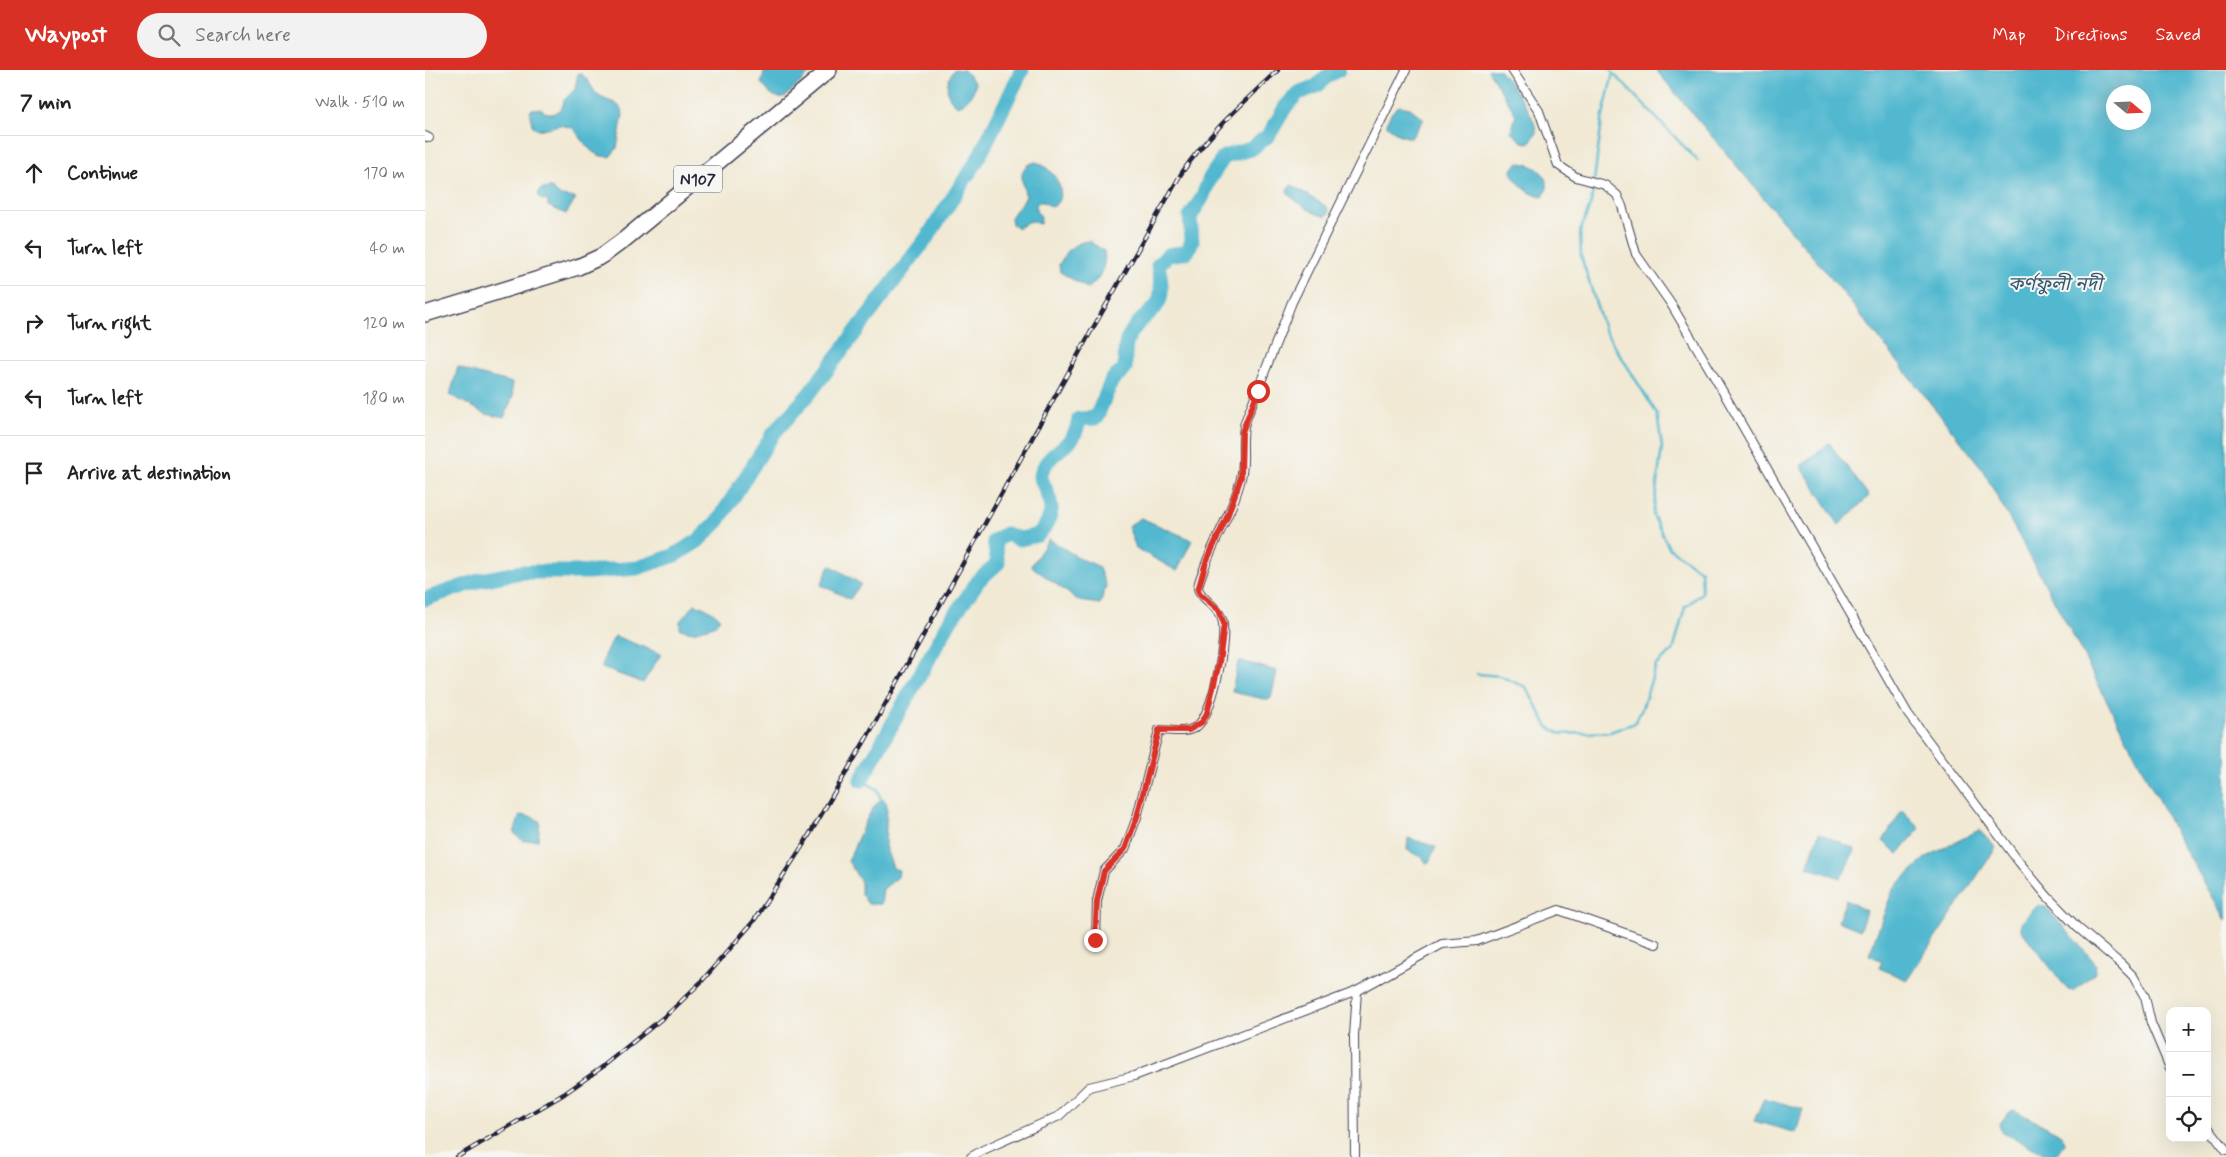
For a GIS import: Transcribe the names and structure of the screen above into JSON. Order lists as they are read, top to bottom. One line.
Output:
{"streets":{"highway":["N107"]},"water":["কর্ণফুলী নদী"],"north":"right","page":{"header":"Waypost","search":"Search here","nav":["Map","Directions","Saved"],"heading":["7 min","Walk · 510 m"],"list":[["Continue","170 m"],["Turn left","40 m"],["Turn right","120 m"],["Turn left","180 m"],"Arrive at destination"],"map_buttons":["+","−"]}}
